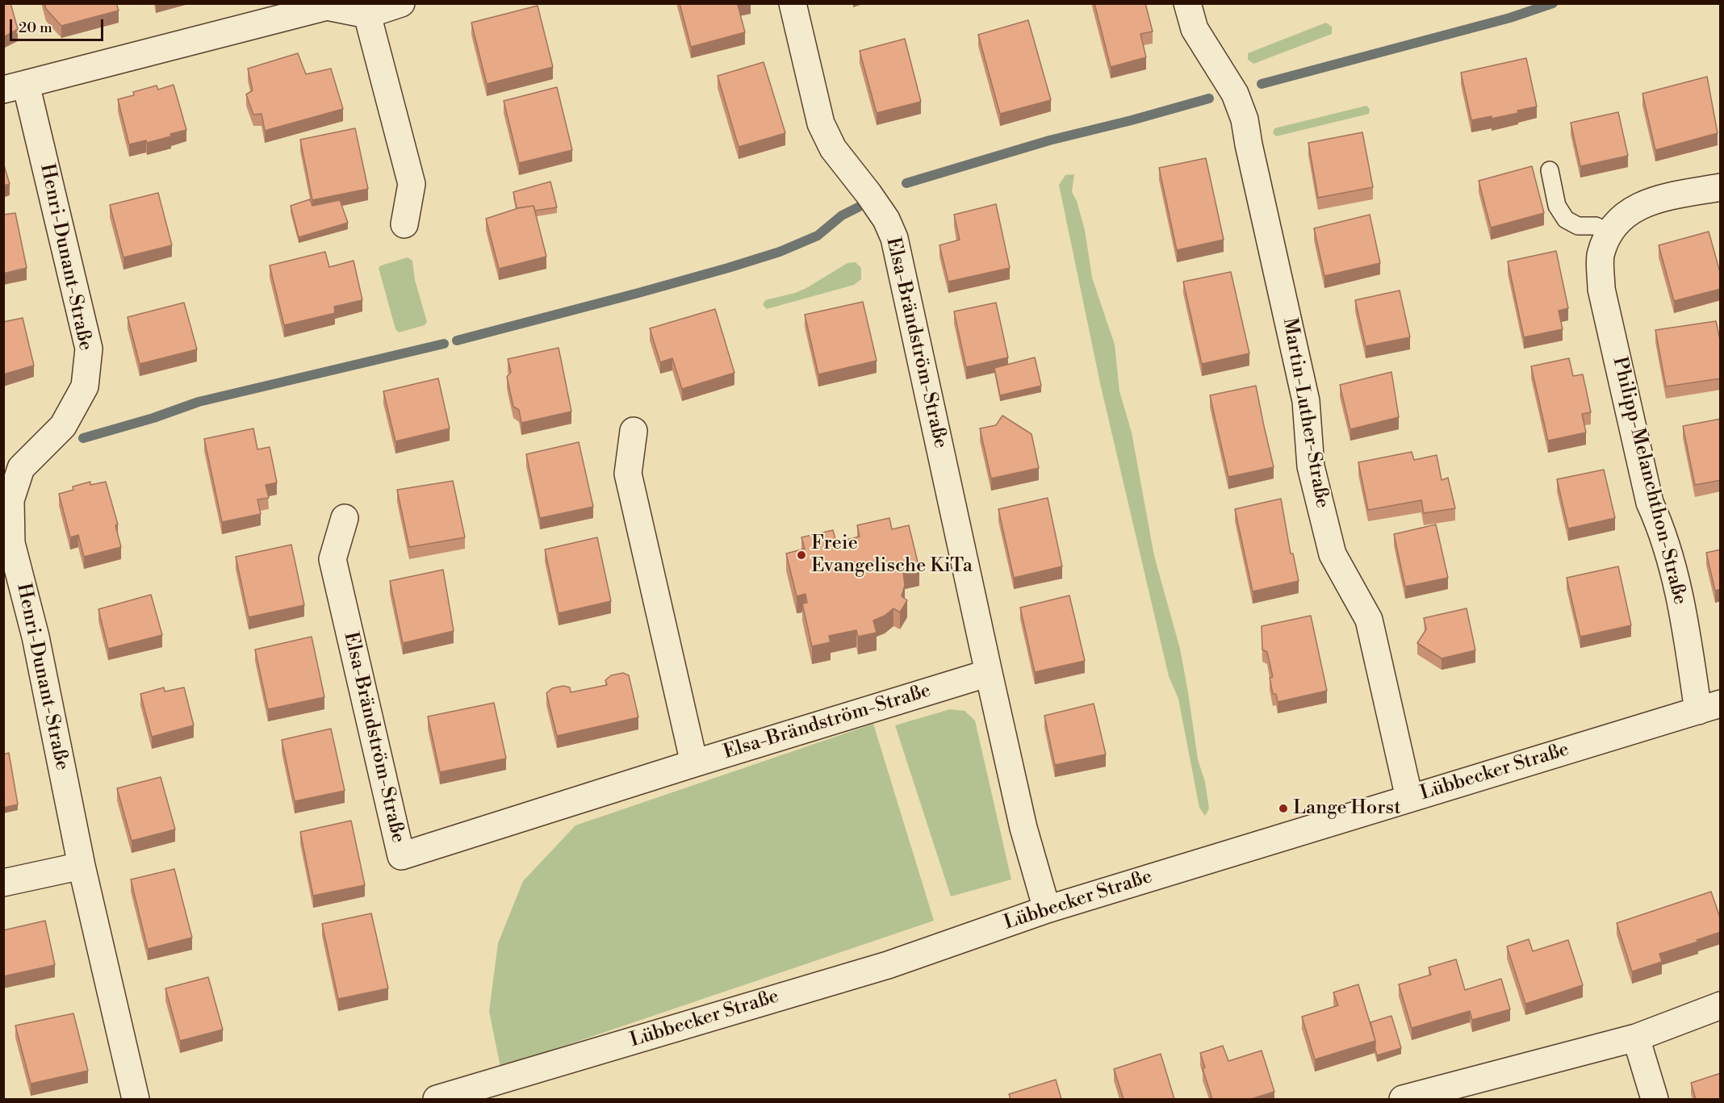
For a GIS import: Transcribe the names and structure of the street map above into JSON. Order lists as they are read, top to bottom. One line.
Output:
{"streets":{"street":["Henri-Dunant-Straße","Elsa-Brändström-Straße","Martin-Luther-Straße","Philipp-Melanchthon-Straße","Lübbecker Straße"]},"crossings":[["Elsa-Brändström-Straße","Lübbecker Straße"],["Martin-Luther-Straße","Lübbecker Straße"],["Philipp-Melanchthon-Straße","Lübbecker Straße"]],"places":["Freie Evangelische KiTa","Lange Horst"],"scale_bar":"20 m"}
